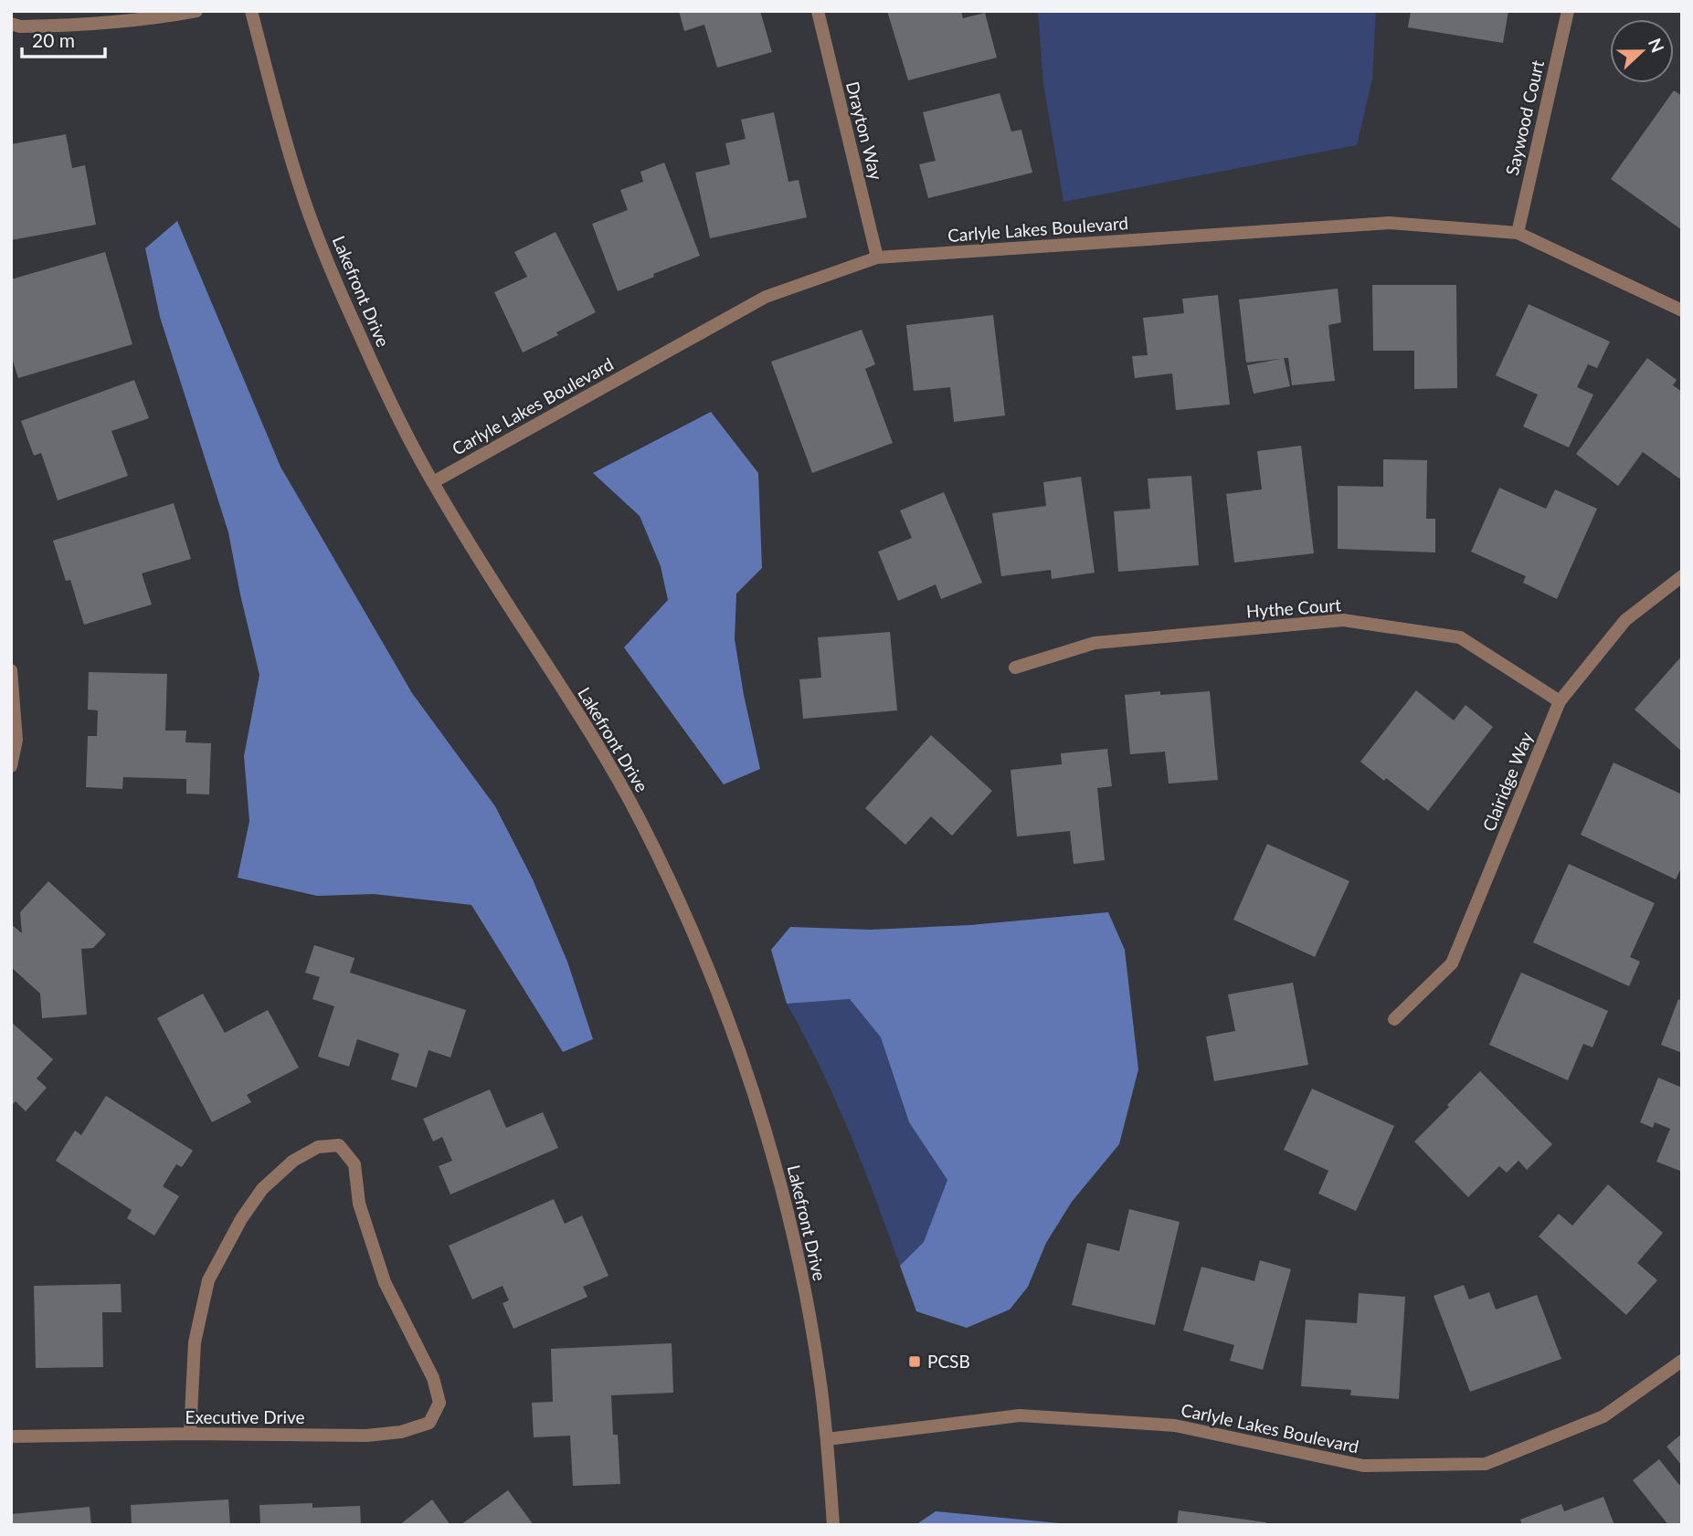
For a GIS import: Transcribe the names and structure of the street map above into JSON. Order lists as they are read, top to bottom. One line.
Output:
{"streets":{"street":["Saywood Court","Drayton Way","Carlyle Lakes Boulevard","Lakefront Drive","Hythe Court","Clairidge Way","Executive Drive"]},"crossings":[["Saywood Court","Carlyle Lakes Boulevard"],["Drayton Way","Carlyle Lakes Boulevard"],["Carlyle Lakes Boulevard","Lakefront Drive"],["Hythe Court","Clairidge Way"]],"places":{"transit":["PCSB"]},"scale_bar":"20 m","north":"right"}
